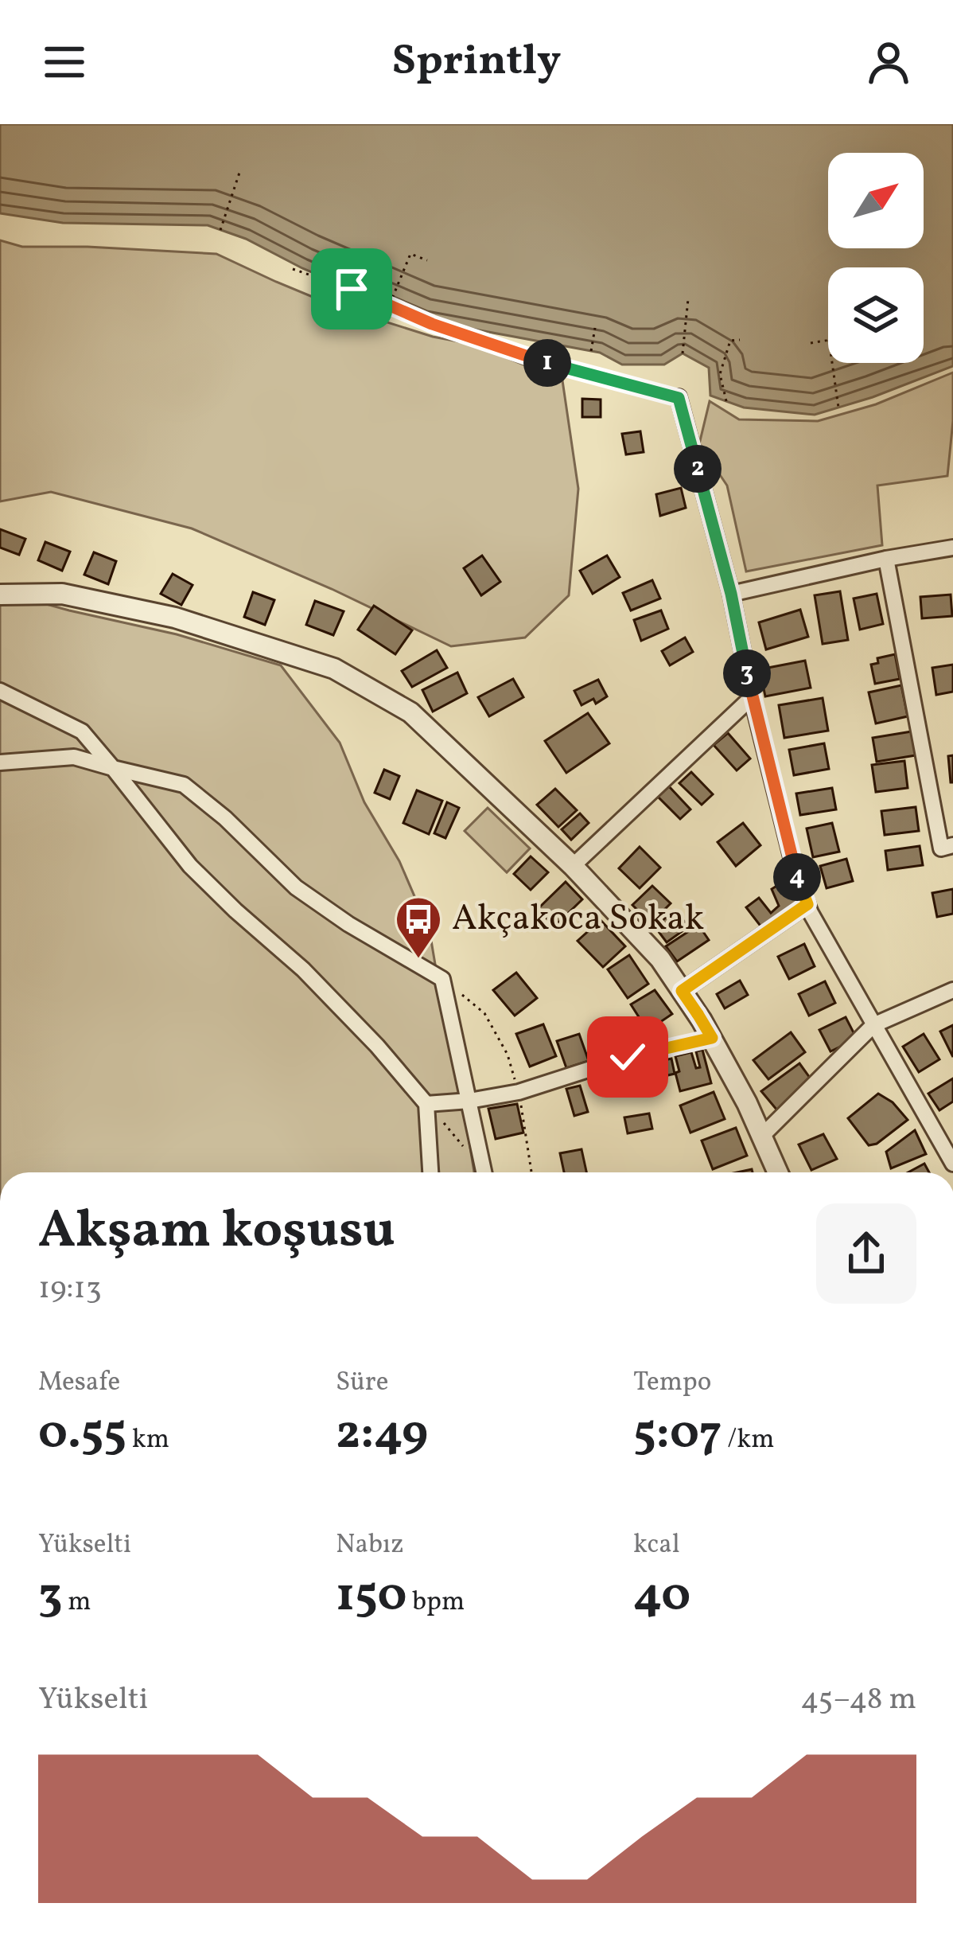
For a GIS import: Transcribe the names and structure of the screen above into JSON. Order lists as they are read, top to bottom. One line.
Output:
{"places":{"bus stop":["Akçakoca Sokak"]},"north":"top right","page":{"header":"Sprintly","pins":["1","2","3","4"],"heading":["Akşam koşusu","19:13"],"stats":[["Mesafe","0.55 km"],["Süre","2:49"],["Tempo","5:07 /km"],["Yükselti","3 m"],["Nabız","150 bpm"],["kcal","40"]],"chart":["Yükselti","45–48 m"]}}
